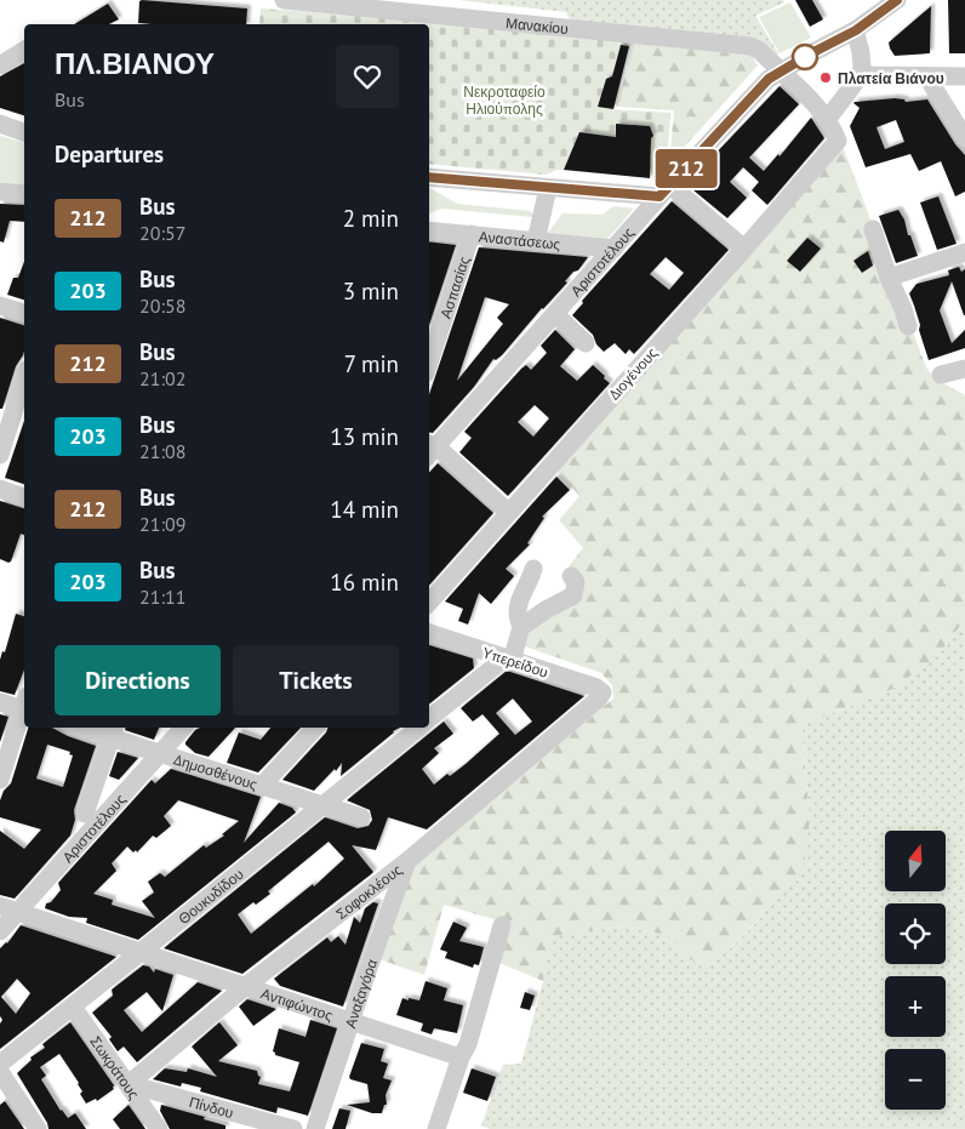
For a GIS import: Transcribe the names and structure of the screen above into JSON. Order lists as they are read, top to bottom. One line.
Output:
{"streets":{"street":["Μανακίου","Αναστάσεως","Αριστοτέλους","Ασπασίας","Διογένους","Υπερείδου","Δημοσθένους","Σοφοκλέους","Θουκυδίδου","Αναξαγόρα","Αντιφώντος","Σωκράτους","Πίνδου"]},"crossings":[["Μανακίου","Αριστοτέλους"],["Μανακίου","Διογένους"],["Αναστάσεως","Αριστοτέλους"],["Αναστάσεως","Ασπασίας"],["Αριστοτέλους","Δημοσθένους"],["Αριστοτέλους","Αντιφώντος"],["Υπερείδου","Σοφοκλέους"],["Δημοσθένους","Θουκυδίδου"],["Σοφοκλέους","Αναξαγόρα"],["Σοφοκλέους","Αντιφώντος"],["Σοφοκλέους","Σωκράτους"],["Σοφοκλέους","Πίνδου"],["Θουκυδίδου","Αντιφώντος"],["Θουκυδίδου","Σωκράτους"],["Αναξαγόρα","Αντιφώντος"],["Σωκράτους","Πίνδου"]],"parks":["Νεκροταφείο Ηλιούπολης"],"places":["Πλατεία Βιάνου"],"lines":["bus line 212"],"north":"top","page":{"on_map":"212","heading":[["ΠΛ.ΒΙΑΝΟΥ","Bus"],"Departures"],"list":[{"mark":"212","name":"Bus","note":"20:57","value":"2 min"},{"mark":"203","name":"Bus","note":"20:58","value":"3 min"},{"mark":"212","name":"Bus","note":"21:02","value":"7 min"},{"mark":"203","name":"Bus","note":"21:08","value":"13 min"},{"mark":"212","name":"Bus","note":"21:09","value":"14 min"},{"mark":"203","name":"Bus","note":"21:11","value":"16 min"}],"buttons":["Directions","Tickets"],"map_buttons":["+","−"]}}
